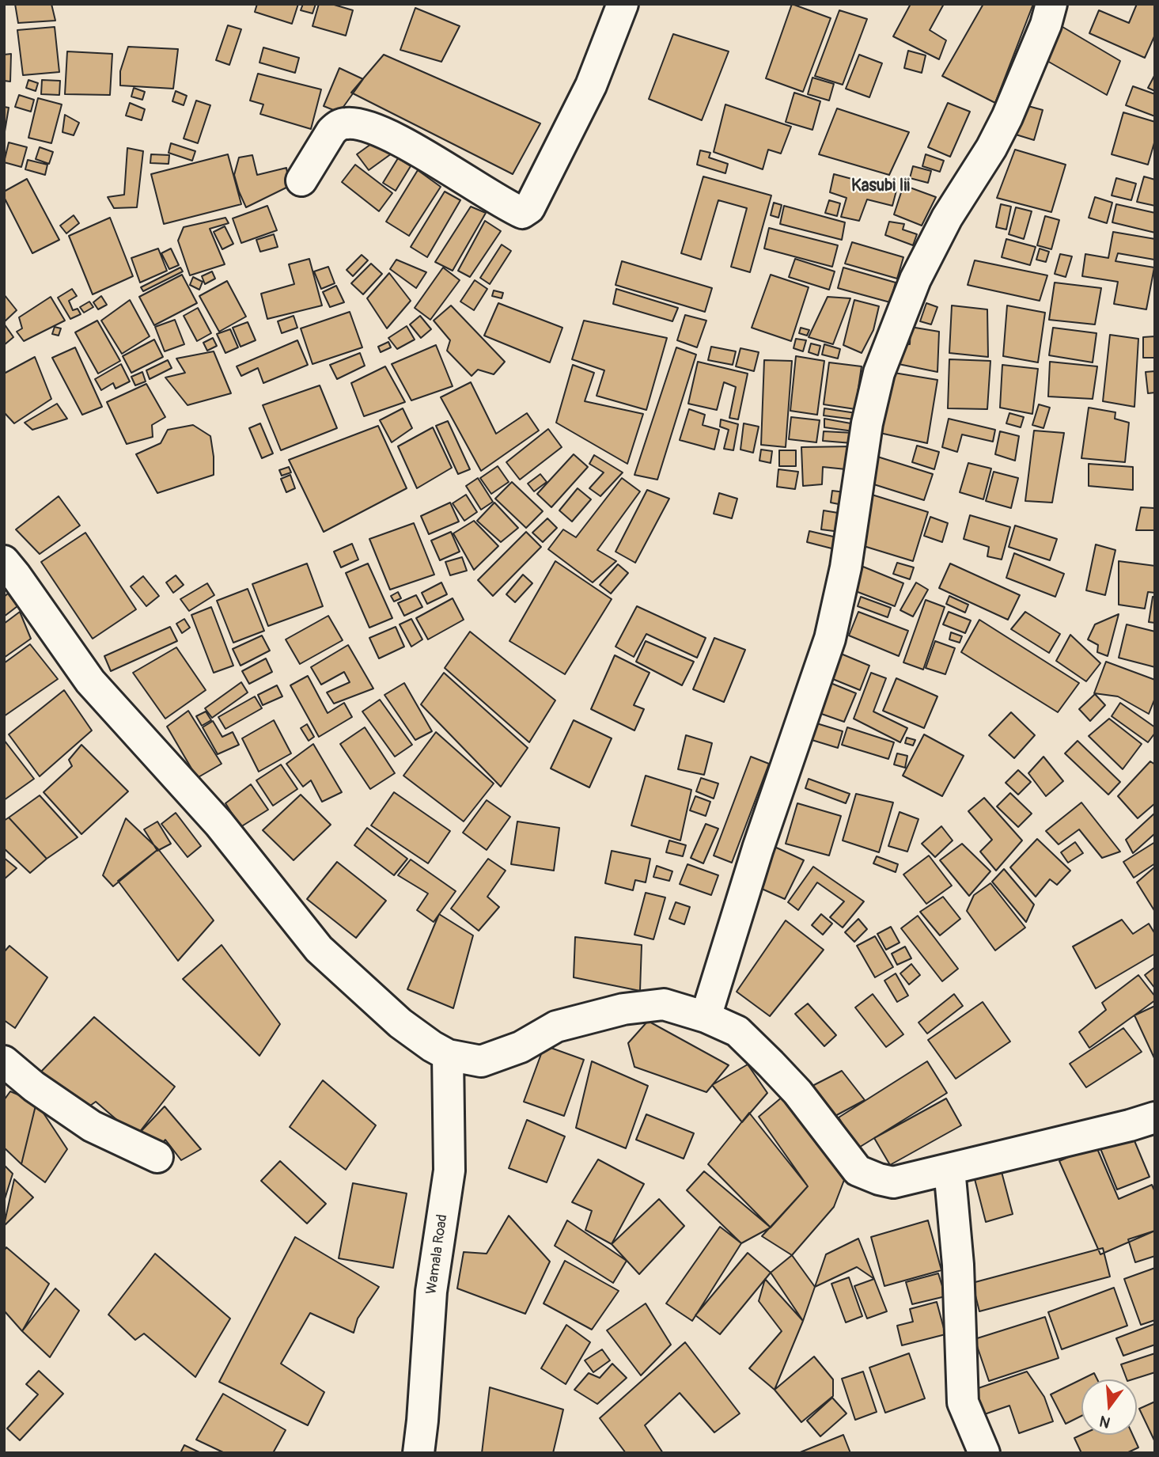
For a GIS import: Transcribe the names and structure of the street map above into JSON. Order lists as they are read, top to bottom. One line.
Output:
{"streets":{"street":["Wamala Road"]},"districts":["Kasubi Iii"],"north":"bottom"}
